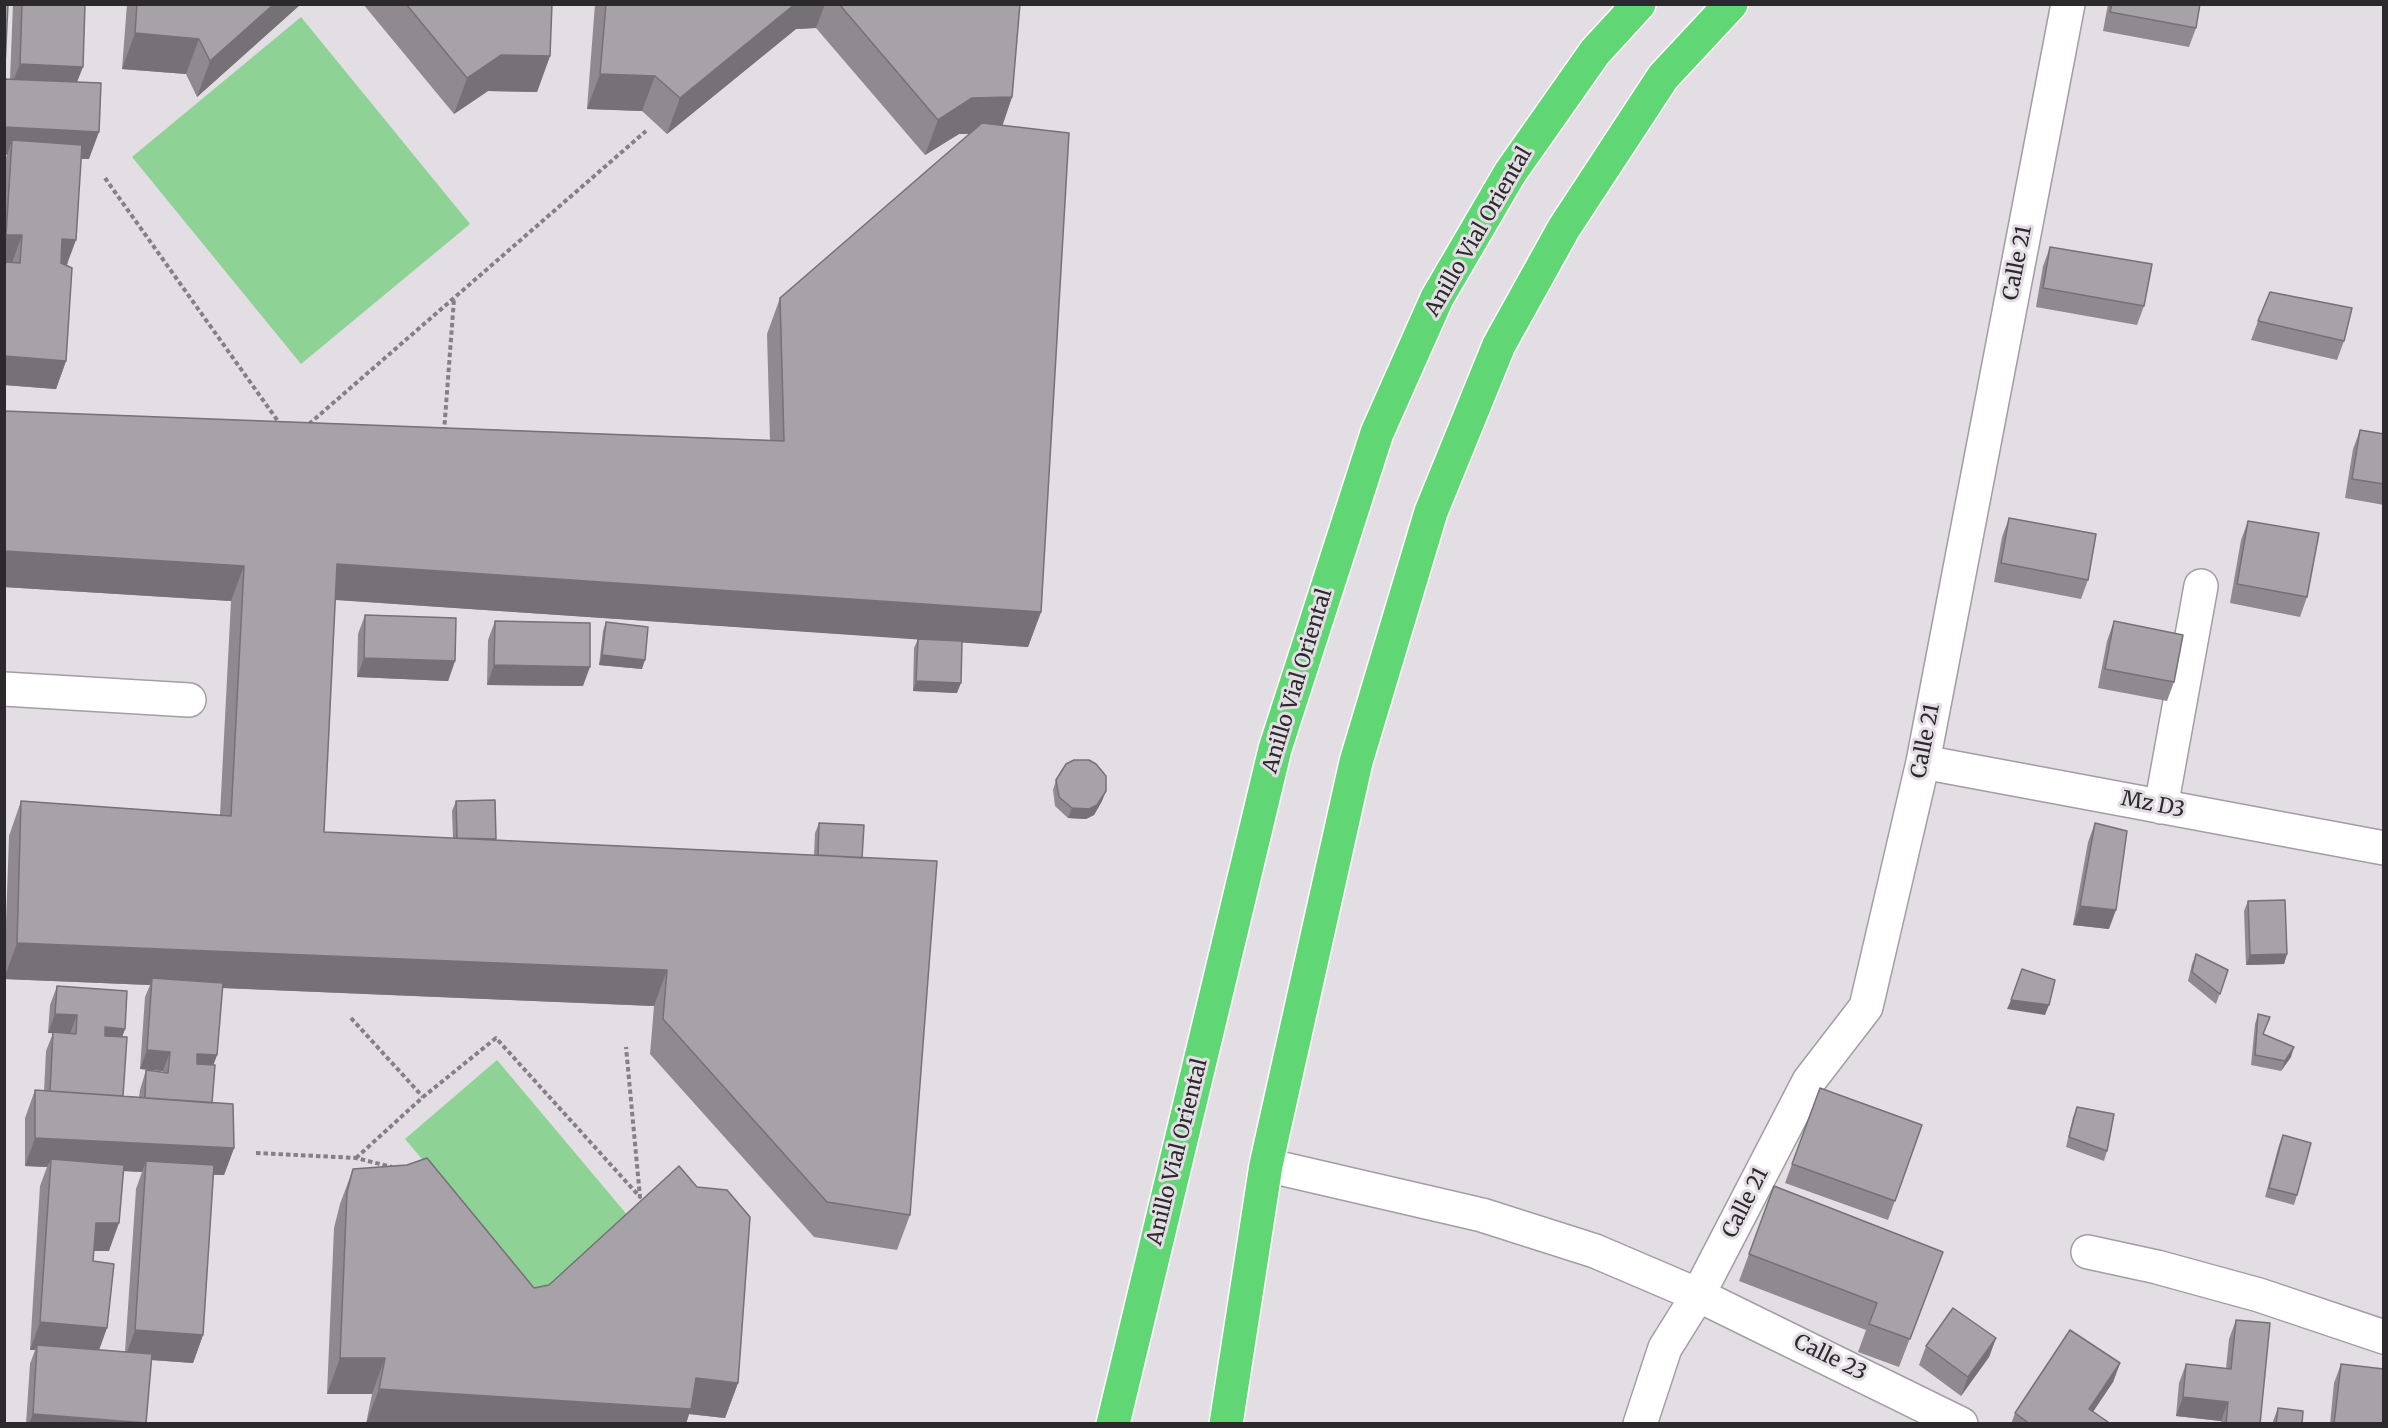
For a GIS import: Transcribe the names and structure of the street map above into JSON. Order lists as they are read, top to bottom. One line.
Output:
{"streets":{"highway":["Anillo Vial Oriental"],"street":["Calle 21","Mz D3","Calle 23"]},"crossings":[["Calle 21","Mz D3"],["Calle 21","Calle 23"]]}
